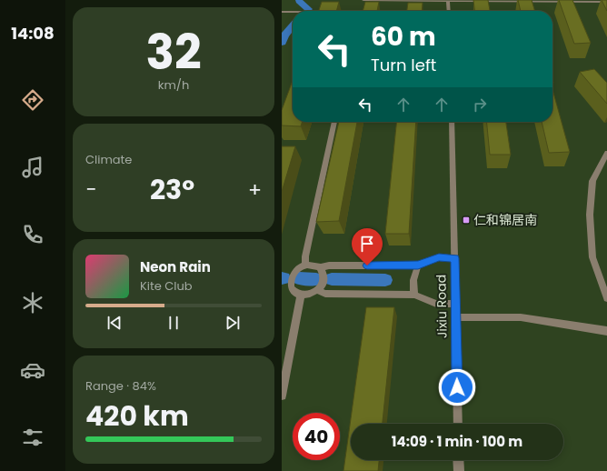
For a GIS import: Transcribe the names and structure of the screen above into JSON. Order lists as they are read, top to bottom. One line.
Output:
{"streets":{"street":["Jixiu Road"]},"places":{"transit":["仁和锦居南"]},"page":{"tabs":"14:08","tile":[["32","km/h"],"Climate",["Range · 84%","420 km"]],"turn":["60 m","Turn left"],"heat":["−","23°","+"],"song":["Neon Rain","Kite Club"],"limit":"40","trip":"14:09 · 1 min · 100 m"}}
